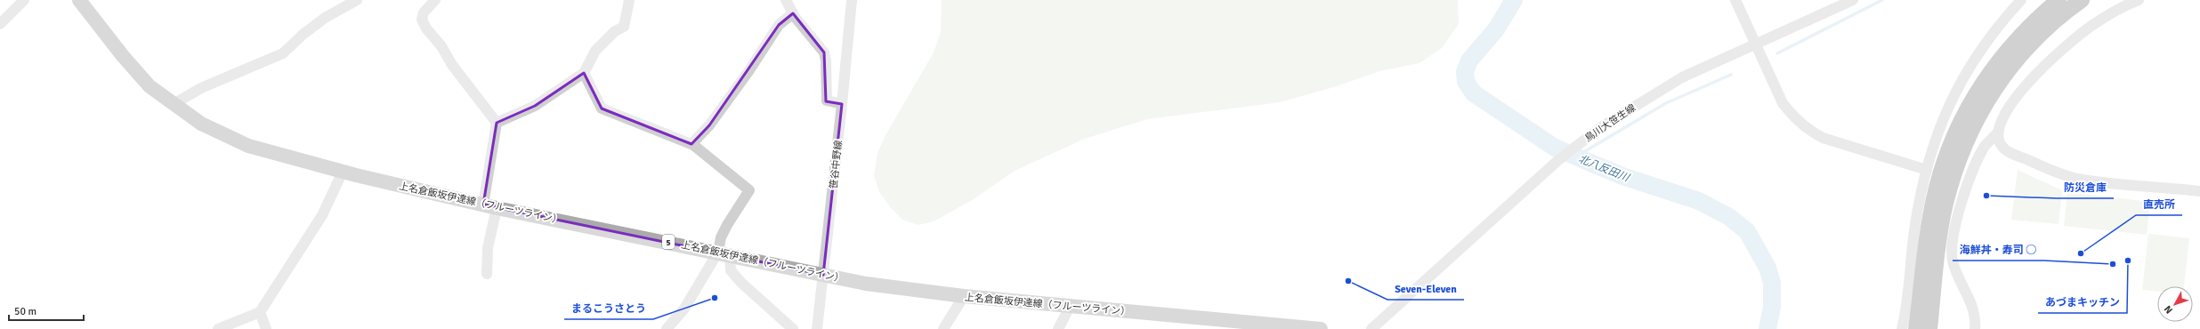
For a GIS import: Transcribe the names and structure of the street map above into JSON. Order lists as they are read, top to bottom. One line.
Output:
{"streets":{"main road":["上名倉飯坂伊達線（フルーツライン）","5"],"street":["鳥川大笹生線","笹谷中野線"]},"crossings":[["笹谷中野線","上名倉飯坂伊達線（フルーツライン）"]],"water":["北八反田川"],"places":["防災倉庫","直売所","あづまキッチン","海鮮丼・寿司 ○","Seven-Eleven","まるこうさとう"],"scale_bar":"50 m","north":"bottom left"}
